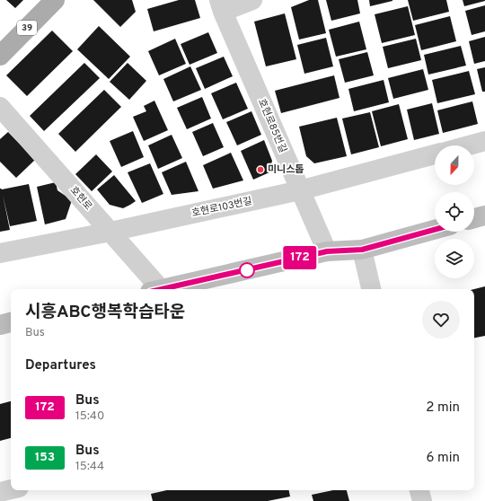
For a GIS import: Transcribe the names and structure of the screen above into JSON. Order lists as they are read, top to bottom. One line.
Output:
{"streets":{"main road":["39"],"street":["호현로85번길","호현로","호현로103번길"]},"crossings":[["호현로85번길","호현로103번길"],["호현로","호현로103번길"]],"places":["미니스톱"],"lines":["bus line 172"],"north":"bottom","page":{"on_map":"172","heading":[["시흥ABC행복학습타운","Bus"],"Departures"],"list":[{"mark":"172","name":"Bus","note":"15:40","value":"2 min"},{"mark":"153","name":"Bus","note":"15:44","value":"6 min"}]}}
